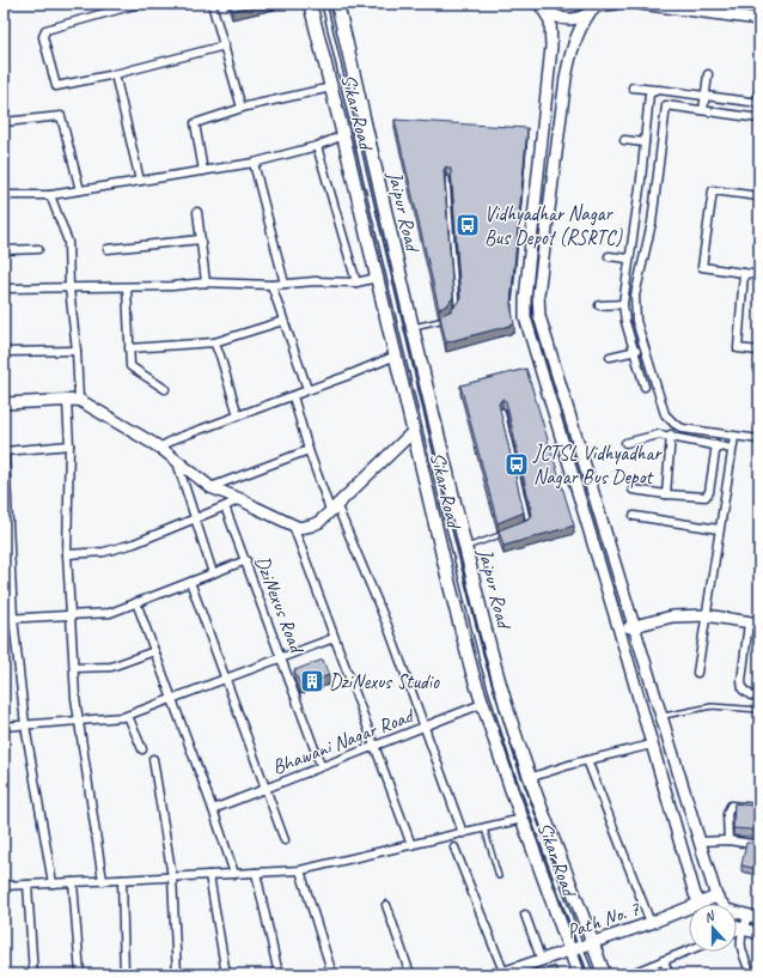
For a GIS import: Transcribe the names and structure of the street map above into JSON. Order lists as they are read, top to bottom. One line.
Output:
{"streets":{"main road":["Sikar Road","Jaipur Road"],"street":["DziNexus Road","Bhawani Nagar Road","Path No. 7"]},"crossings":[["Sikar Road","Jaipur Road"],["Sikar Road","Bhawani Nagar Road"],["Sikar Road","Path No. 7"],["Jaipur Road","Path No. 7"],["DziNexus Road","Bhawani Nagar Road"]],"places":{"bus stop":["Vidhyadhar Nagar Bus Depot (RSRTC)","JCTSL Vidhyadhar Nagar Bus Depot"],"building":["DziNexus Studio"]},"north":"top"}
